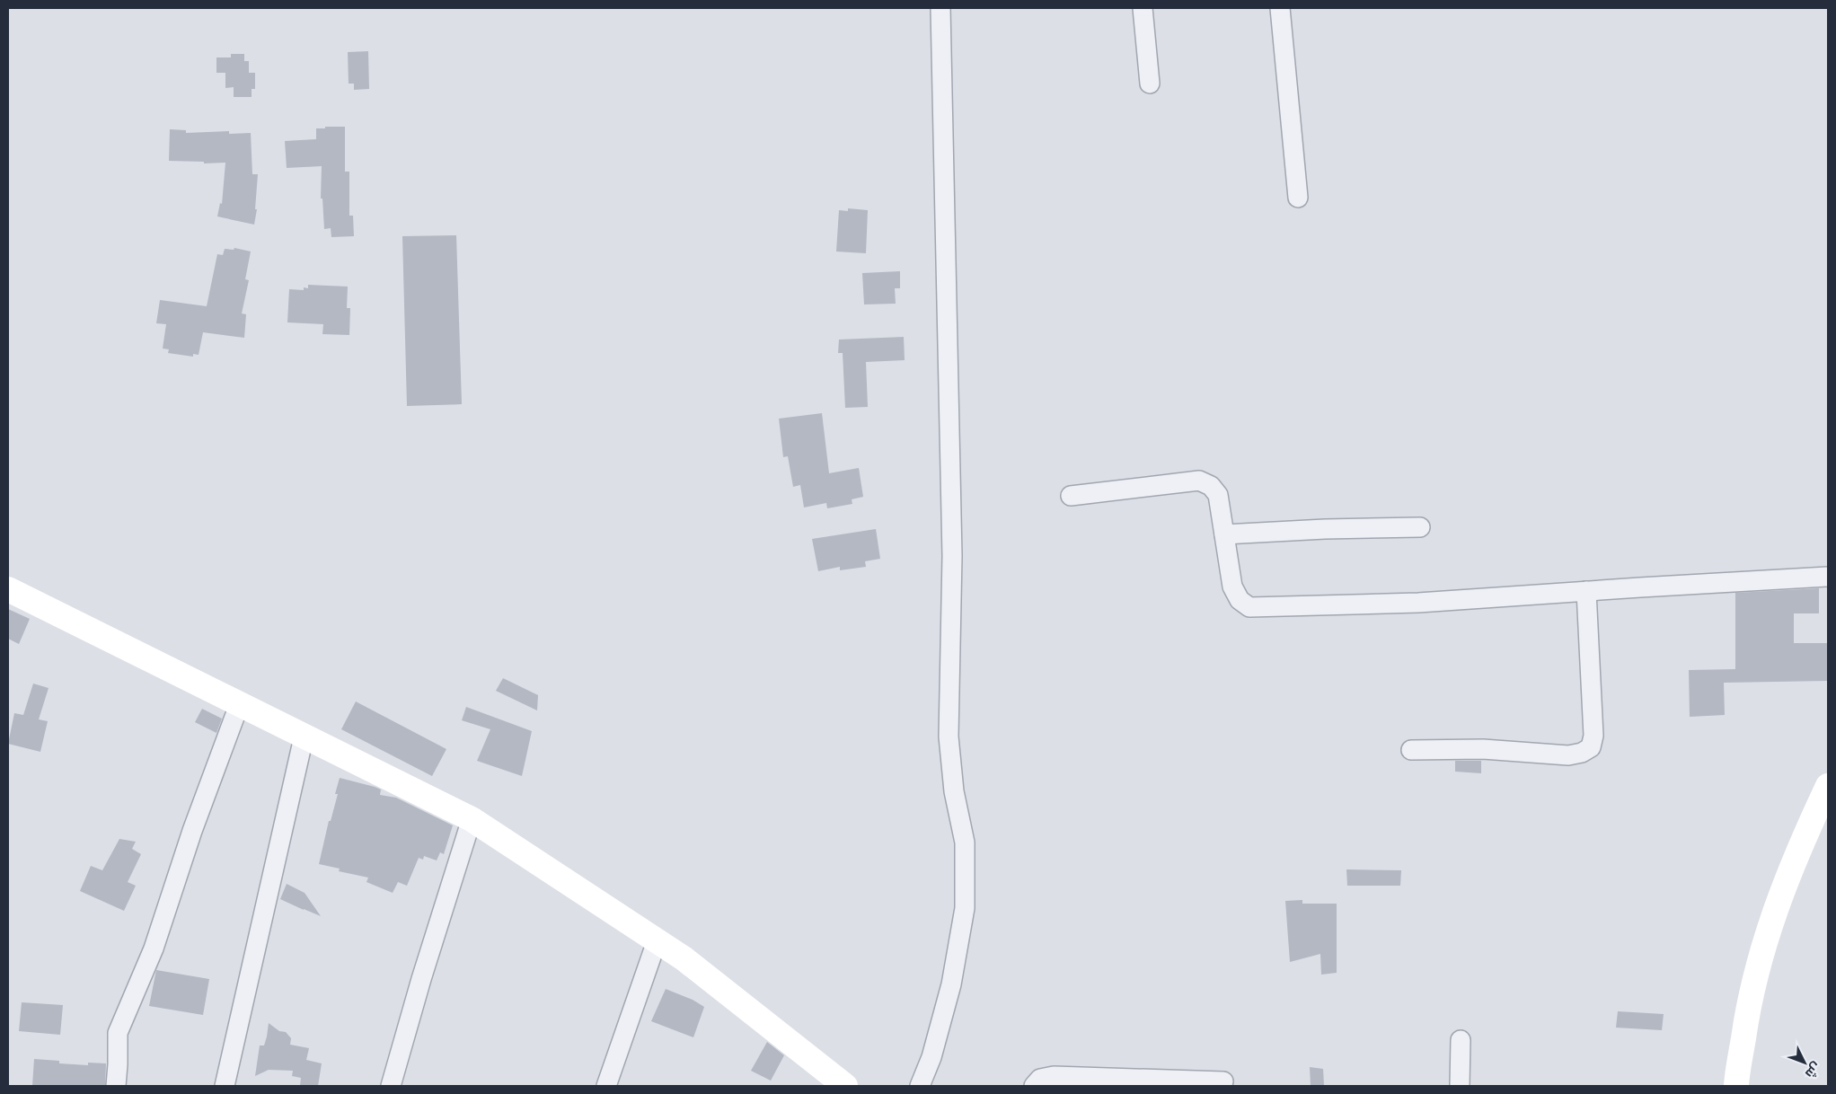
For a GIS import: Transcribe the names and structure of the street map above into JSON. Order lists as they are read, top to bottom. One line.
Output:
{"north":"bottom right"}
